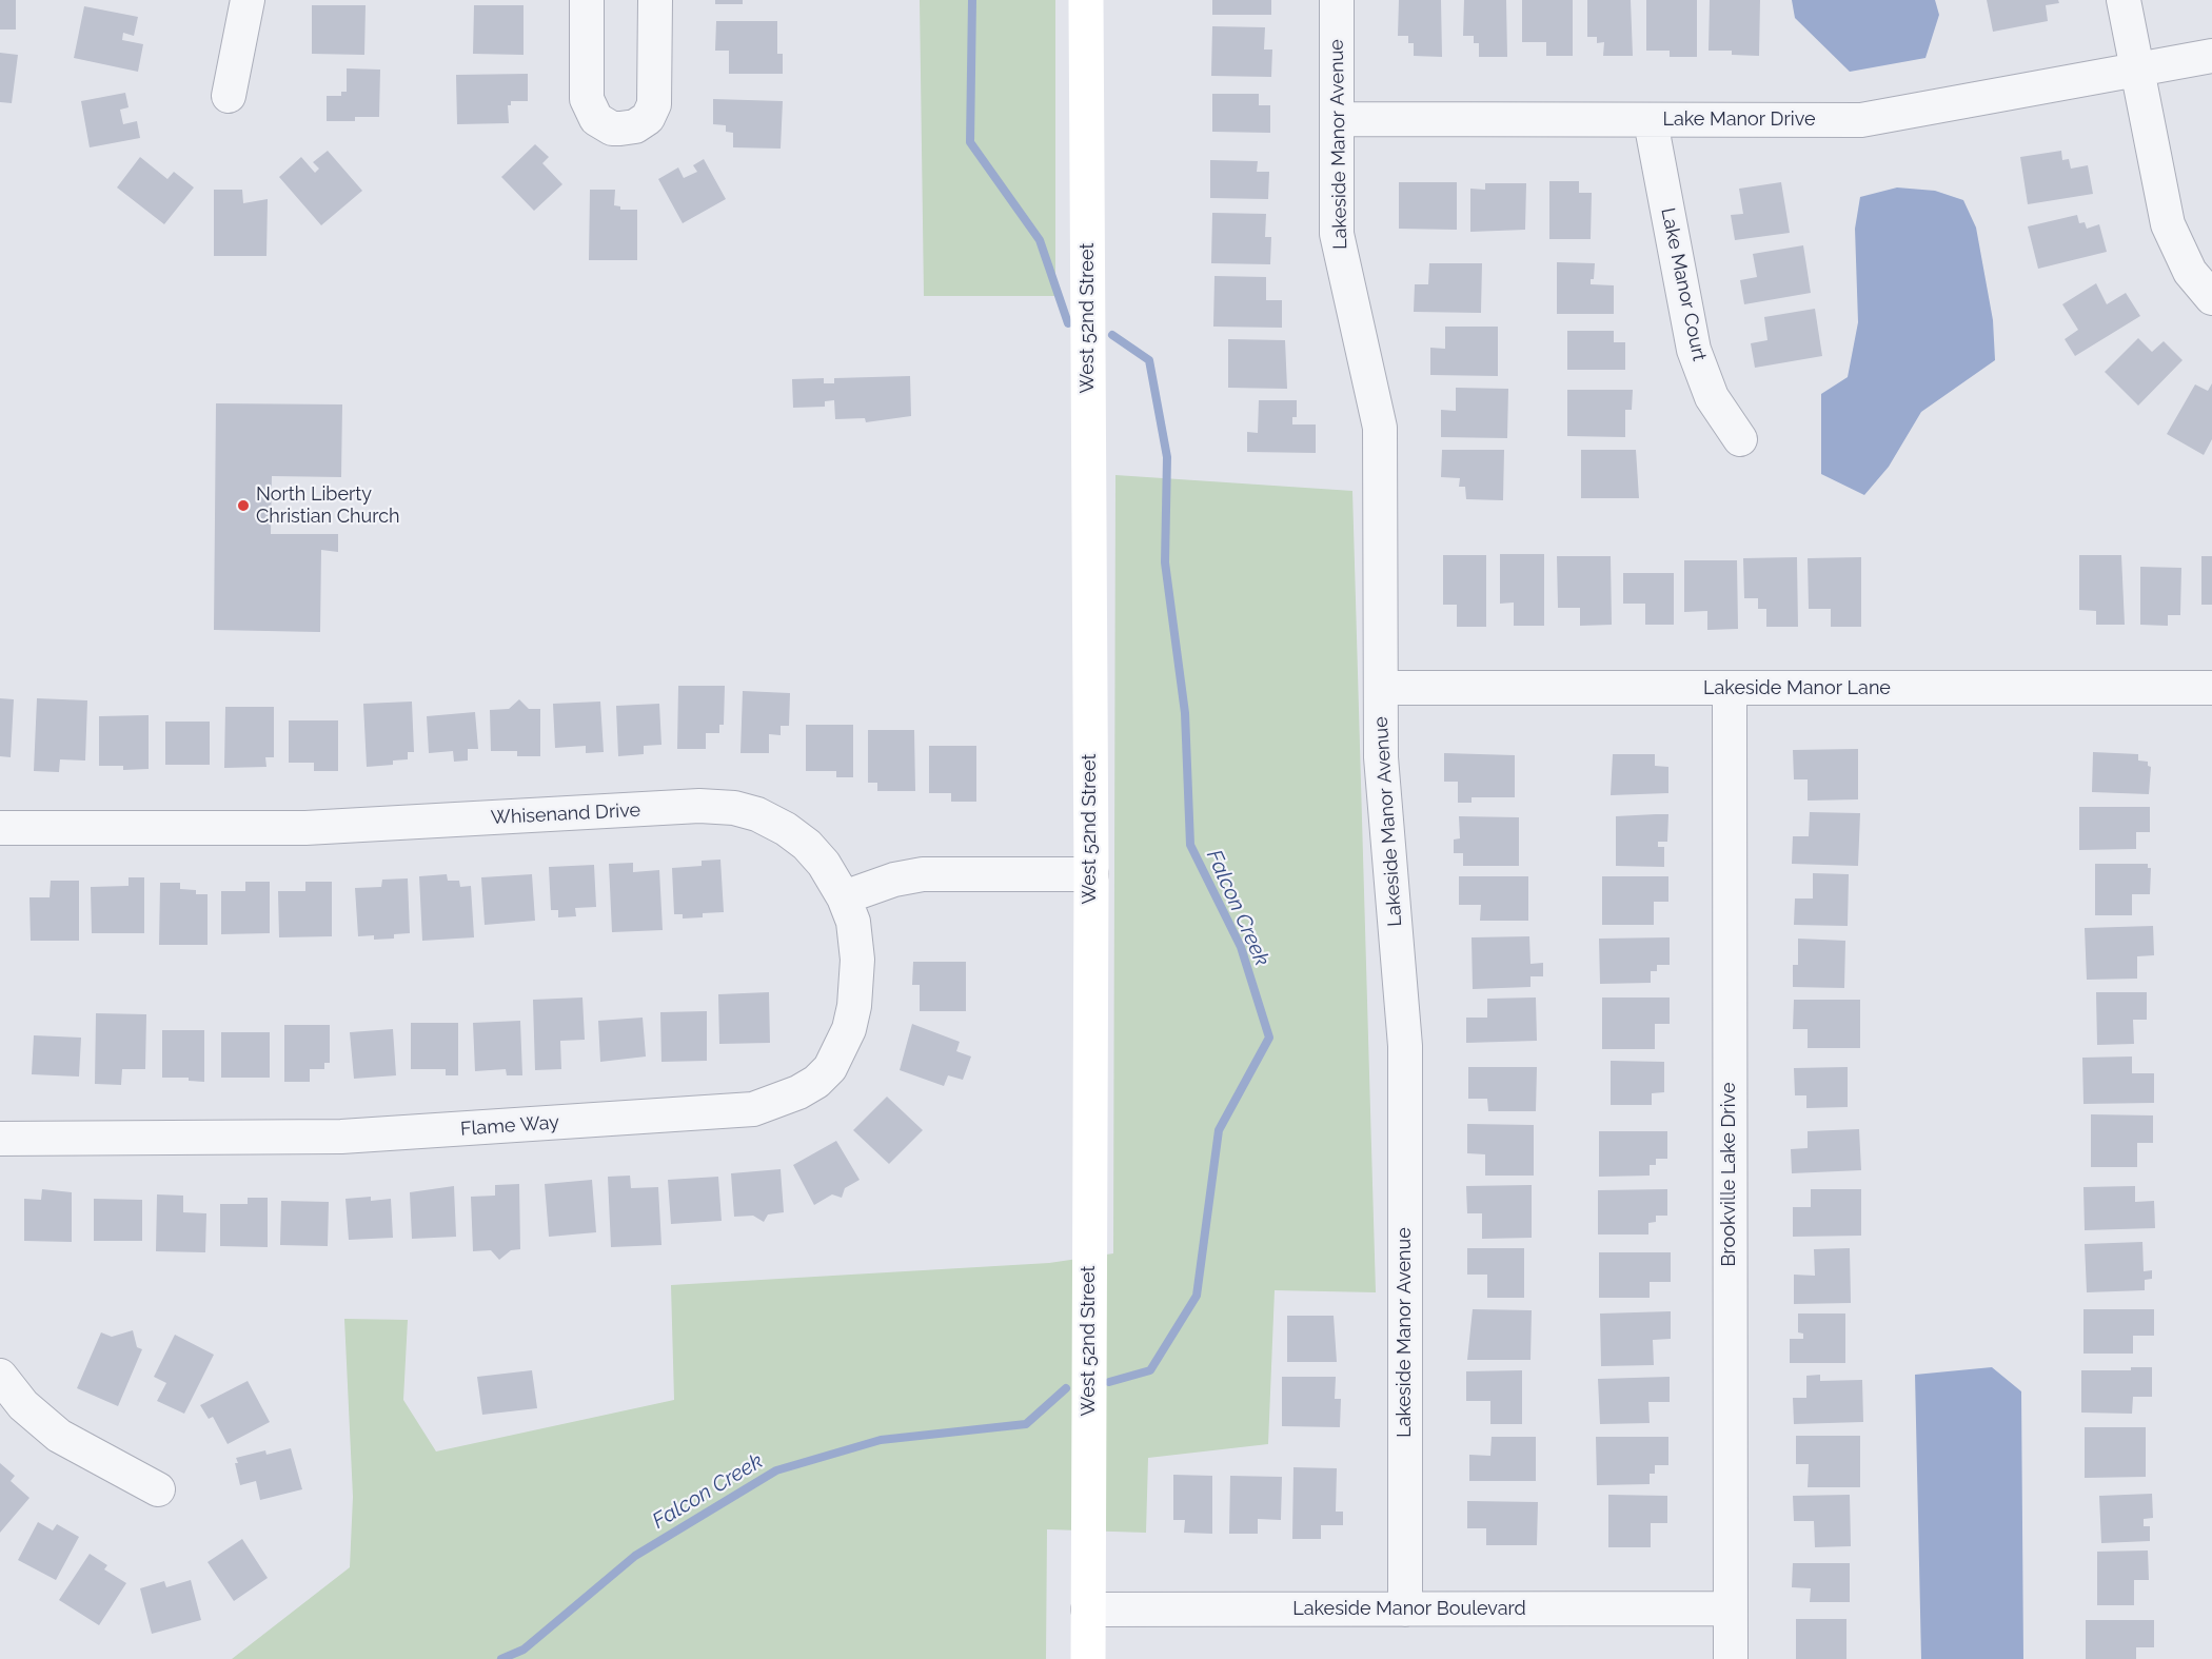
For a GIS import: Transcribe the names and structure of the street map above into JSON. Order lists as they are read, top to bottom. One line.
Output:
{"streets":{"street":["Lake Manor Drive","Lakeside Manor Avenue","Lake Manor Court","West 52nd Street","Lakeside Manor Lane","Whisenand Drive","Flame Way","Brookville Lake Drive","Lakeside Manor Boulevard"]},"crossings":[["Lake Manor Drive","Lakeside Manor Avenue"],["Lake Manor Drive","Lake Manor Court"],["Lakeside Manor Avenue","Lakeside Manor Lane"],["Lakeside Manor Avenue","Lakeside Manor Boulevard"],["West 52nd Street","Lakeside Manor Boulevard"],["Lakeside Manor Lane","Brookville Lake Drive"],["Whisenand Drive","Flame Way"],["Brookville Lake Drive","Lakeside Manor Boulevard"]],"water":["Falcon Creek"],"places":["North Liberty Christian Church"]}
